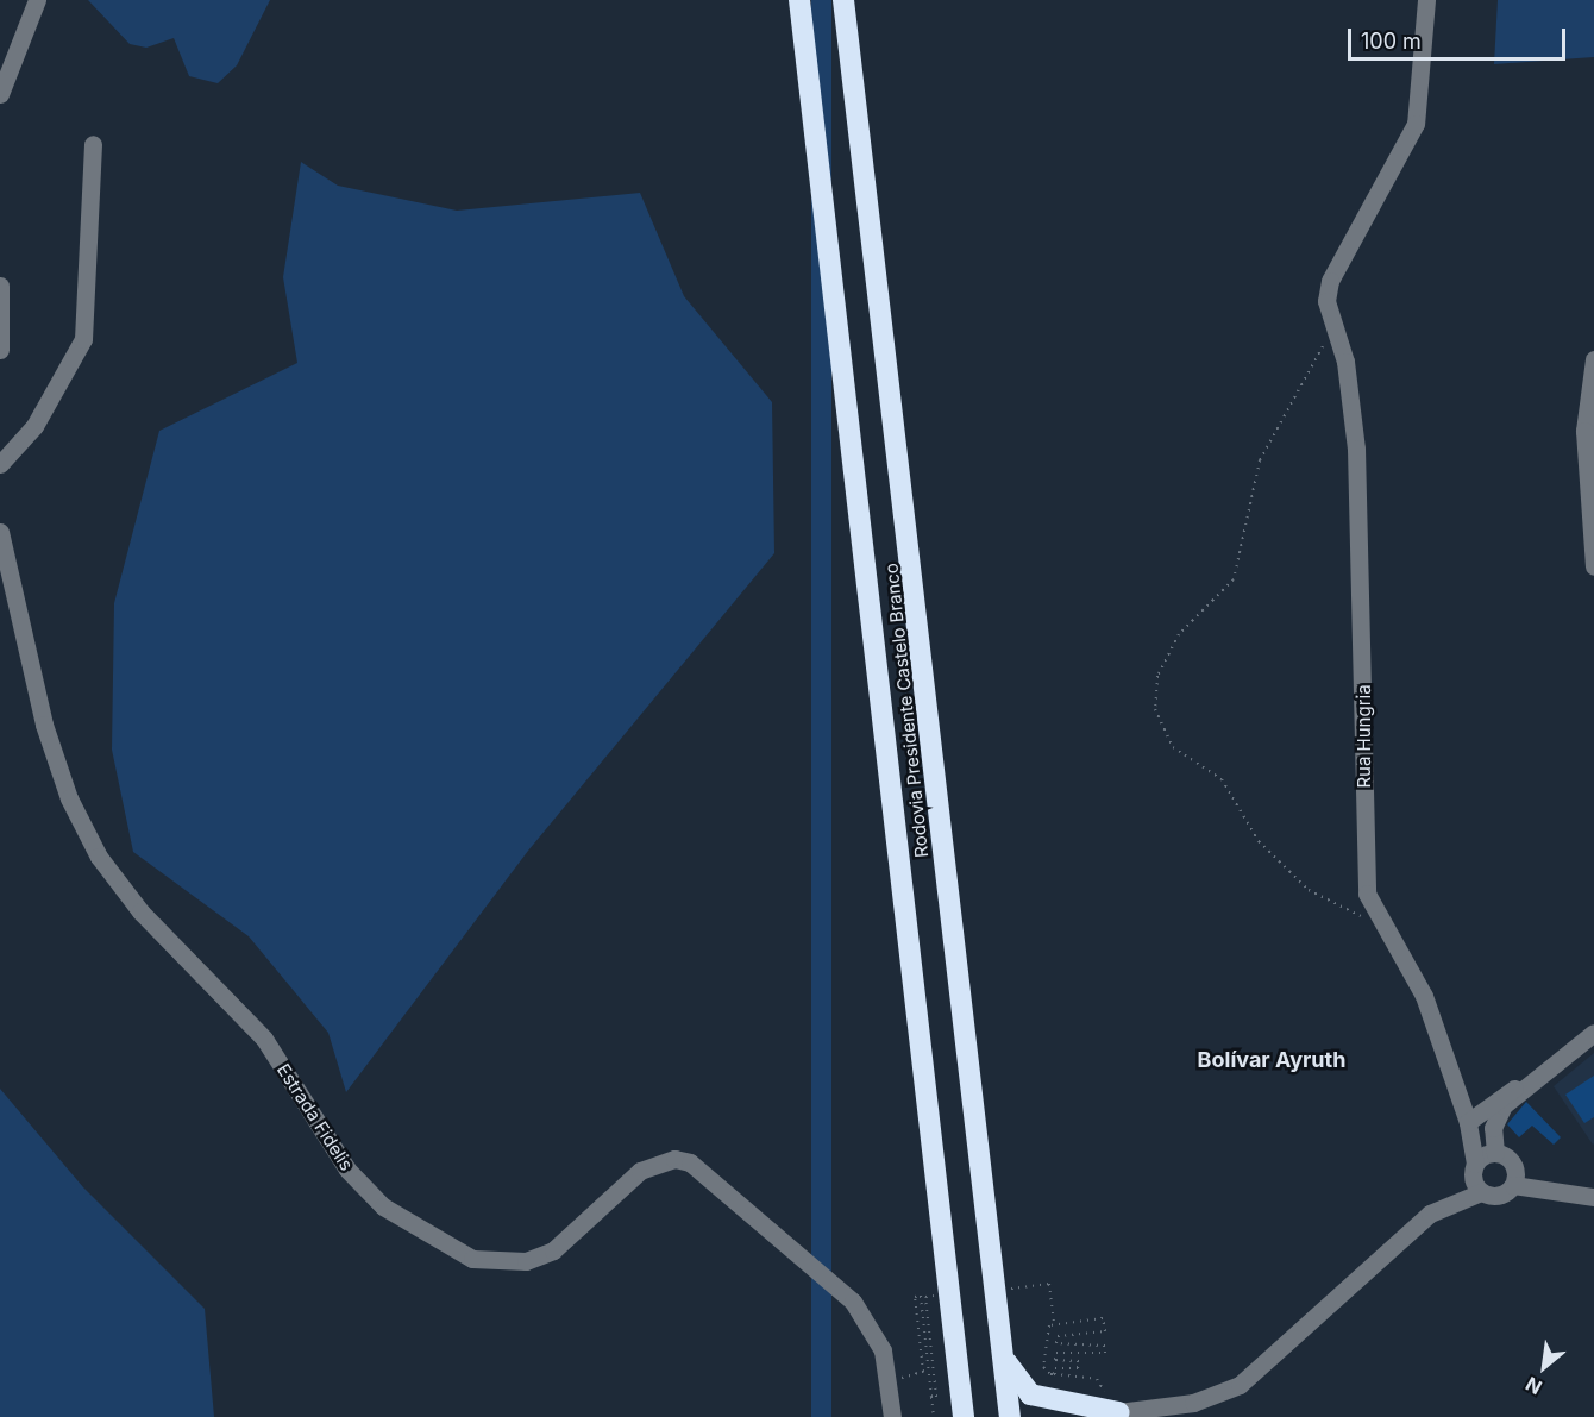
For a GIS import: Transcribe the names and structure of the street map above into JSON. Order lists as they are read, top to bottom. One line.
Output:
{"streets":{"highway":["Rodovia Presidente Castelo Branco"],"street":["Rua Hungria","Estrada Fidelis"]},"districts":["Bolívar Ayruth"],"scale_bar":"100 m","north":"bottom left"}
